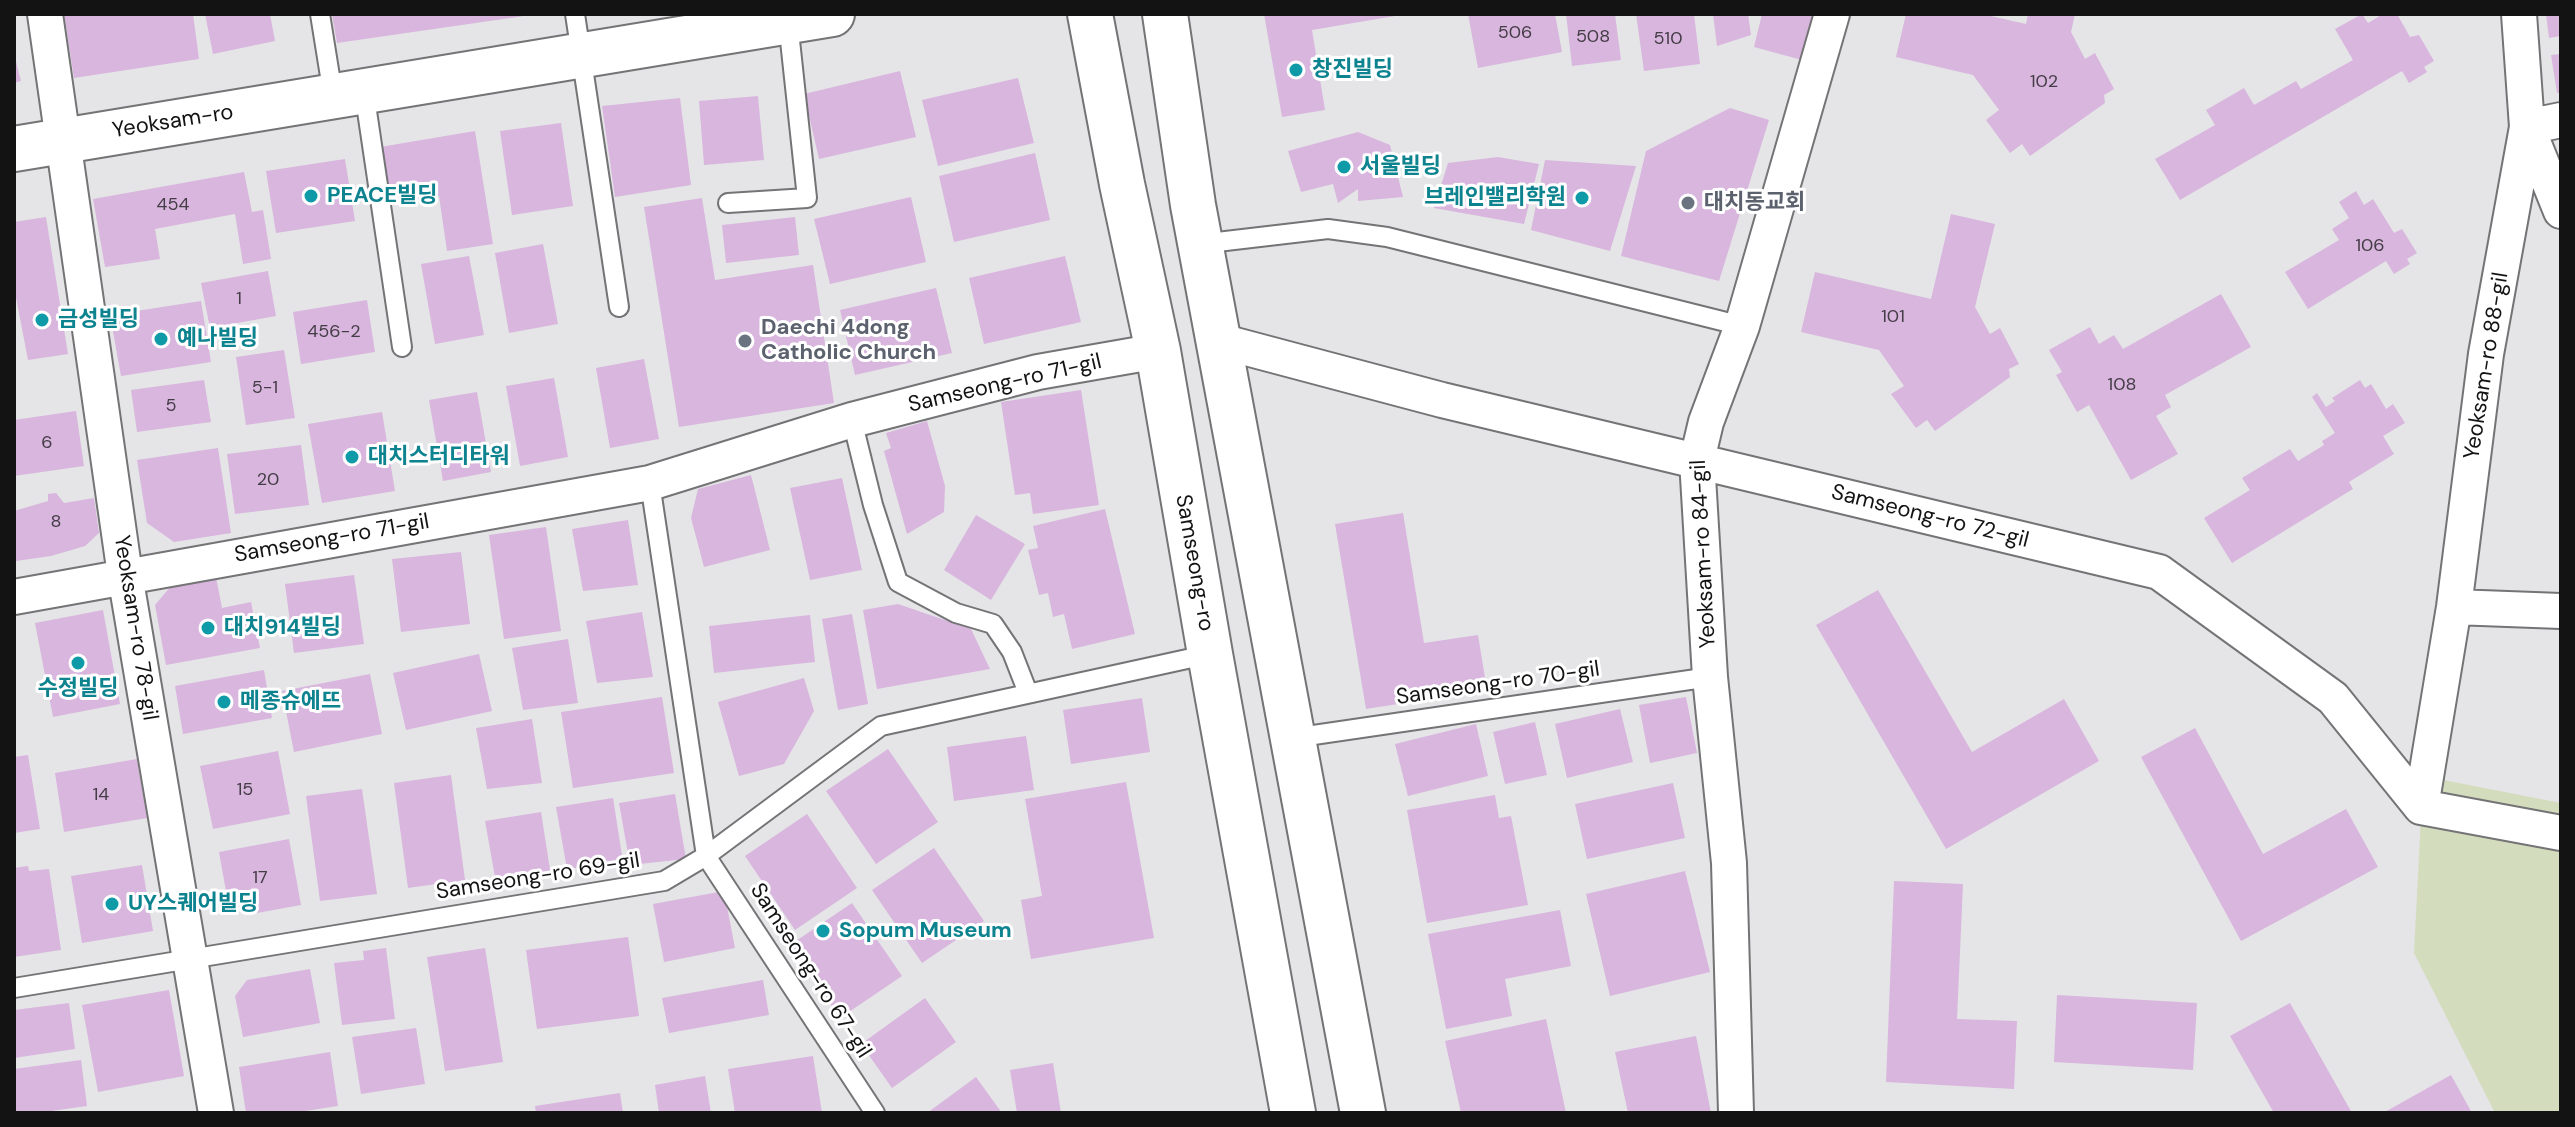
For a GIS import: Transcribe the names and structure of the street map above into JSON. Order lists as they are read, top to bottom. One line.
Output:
{"streets":{"main road":["Yeoksam-ro","Samseong-ro"],"street":["Yeoksam-ro 88-gil","Samseong-ro 71-gil","Samseong-ro 72-gil","Yeoksam-ro 84-gil","Yeoksam-ro 78-gil"],"lane":["Samseong-ro 70-gil","Samseong-ro 69-gil","Samseong-ro 67-gil"]},"crossings":[["Yeoksam-ro","Yeoksam-ro 78-gil"],["Yeoksam-ro 88-gil","Samseong-ro 72-gil"],["Samseong-ro 71-gil","Samseong-ro"],["Samseong-ro 71-gil","Yeoksam-ro 78-gil"],["Samseong-ro 72-gil","Yeoksam-ro 84-gil"],["Yeoksam-ro 84-gil","Samseong-ro 70-gil"],["Samseong-ro","Samseong-ro 69-gil"],["Yeoksam-ro 78-gil","Samseong-ro 69-gil"],["Samseong-ro 69-gil","Samseong-ro 67-gil"]],"places":["창진빌딩","서울빌딩","PEACE빌딩","브레인밸리학원","대치동교회","금성빌딩","예나빌딩","Daechi 4dong Catholic Church","대치스터디타워","대치914빌딩","수정빌딩","메종슈에뜨","UY스퀘어빌딩","Sopum Museum"],"house_numbers":["506","508","510","102","454","106","1","101","456-2","108","5-1","5","6","20","8","15","14","17"]}
